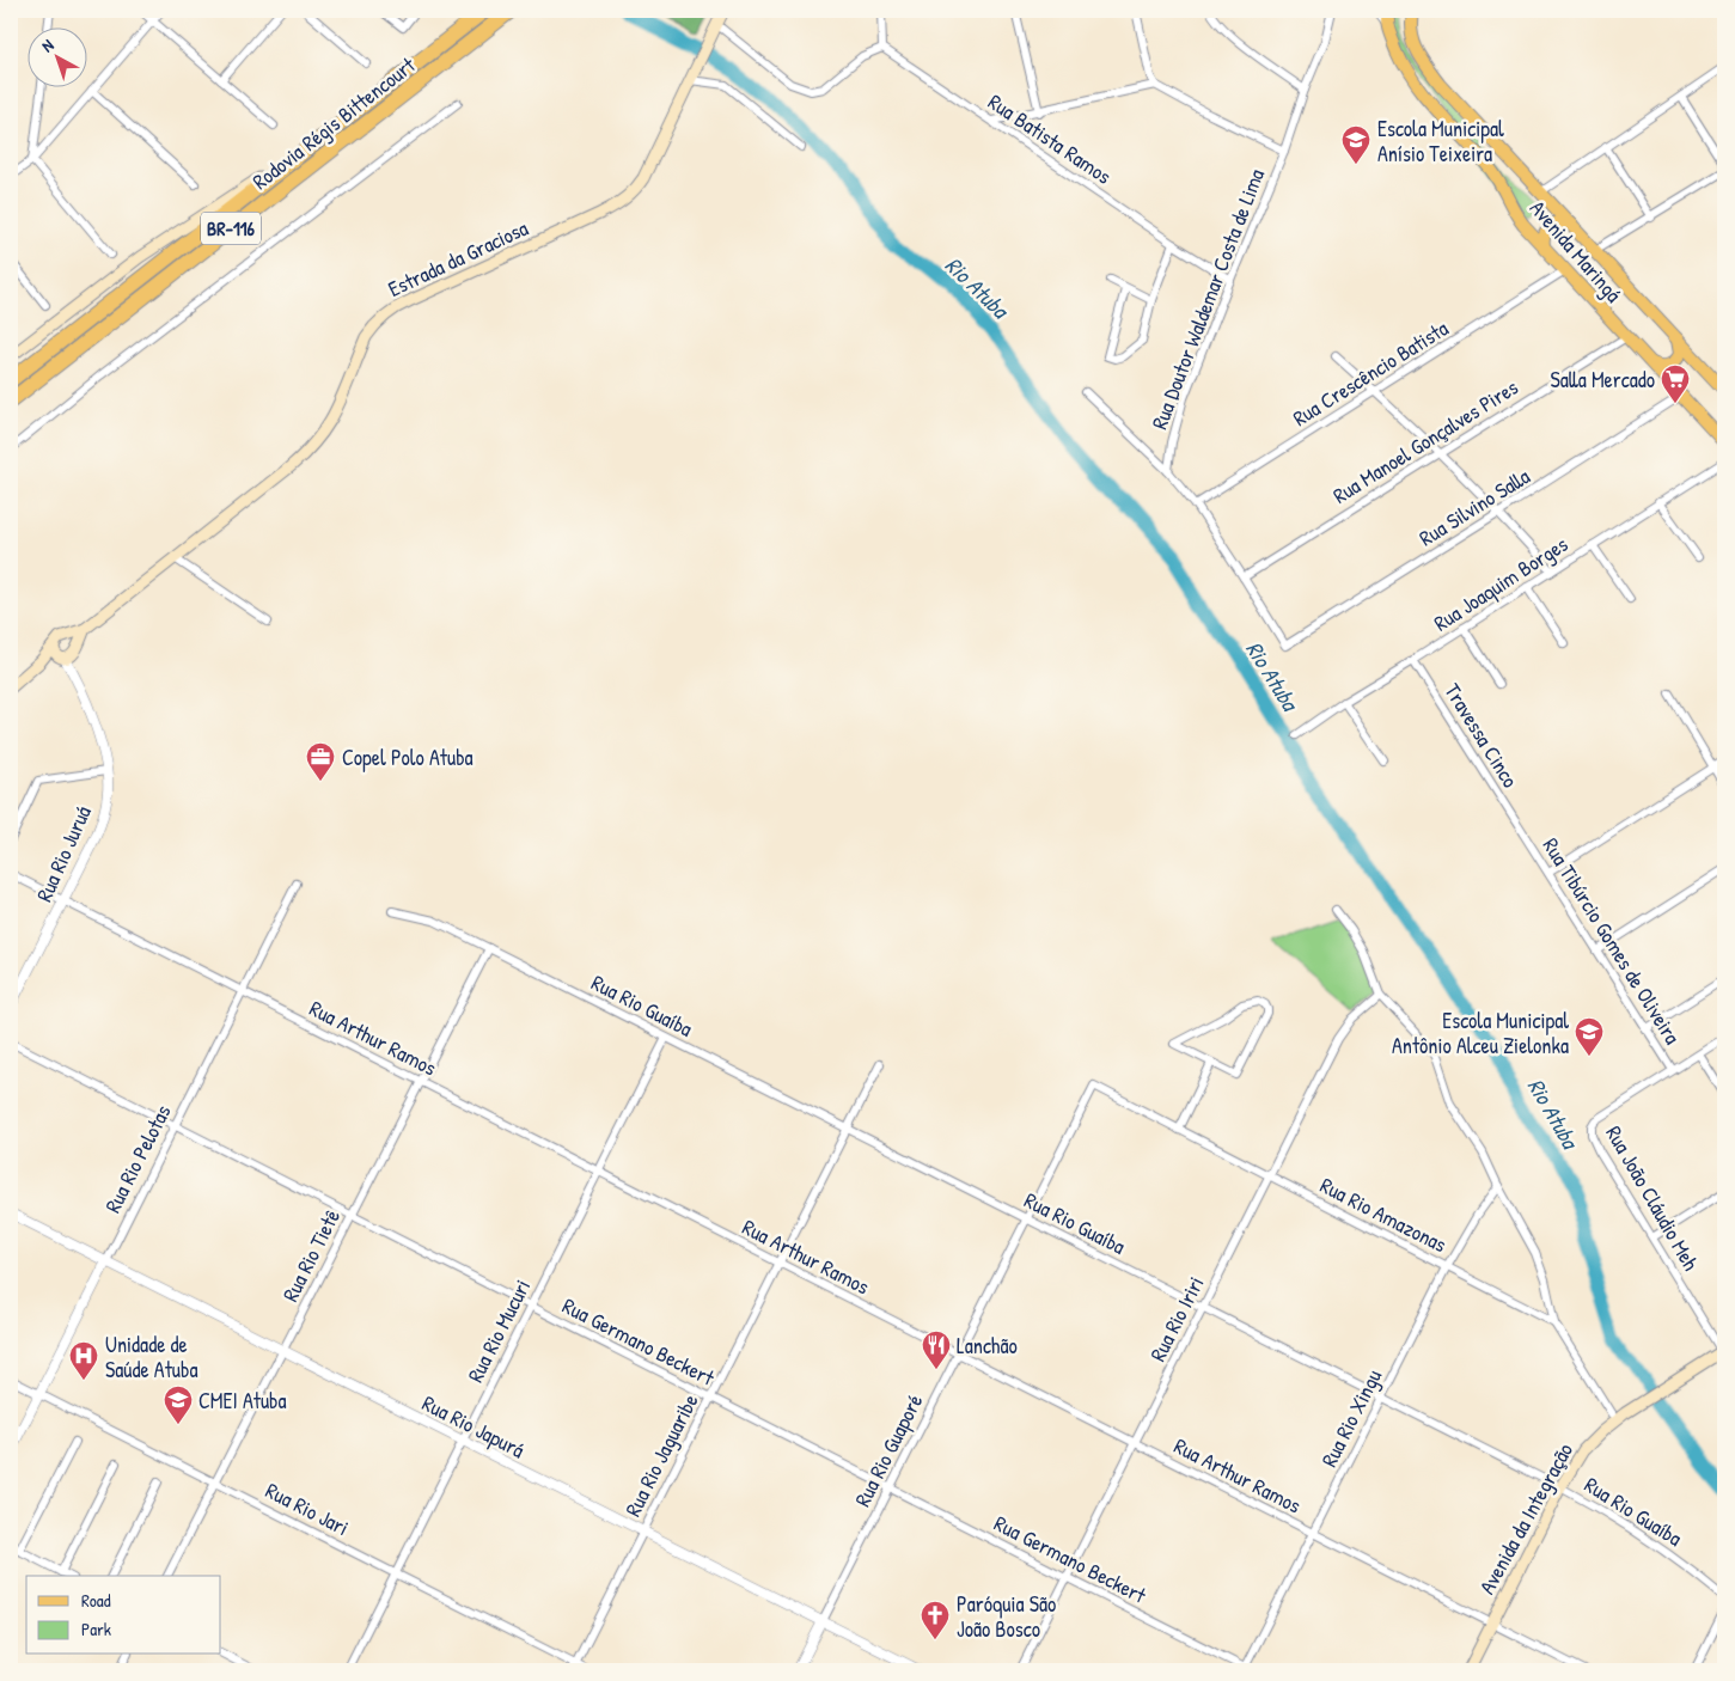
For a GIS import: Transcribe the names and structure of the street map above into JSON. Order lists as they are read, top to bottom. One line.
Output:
{"streets":{"highway":["Rodovia Régis Bittencourt","BR-116"],"main road":["Avenida Maringá","Estrada da Graciosa","Avenida da Integração"],"street":["Rua Batista Ramos","Rua Doutor Waldemar Costa de Lima","Rua Crescêncio Batista","Rua Manoel Gonçalves Pires","Rua Silvino Salla","Rua Joaquim Borges","Travessa Cinco","Rua Rio Juruá","Rua Tibúrcio Gomes de Oliveira","Rua Rio Guaíba","Rua Arthur Ramos","Rua Rio Pelotas","Rua João Cláudio Meh","Rua Rio Amazonas","Rua Rio Tietê","Rua Rio Iriri","Rua Rio Mucuri","Rua Germano Beckert","Rua Rio Xingu","Rua Rio Japurá","Rua Rio Guaporé","Rua Rio Jaguaribe","Rua Rio Jari"]},"crossings":[["Rua Batista Ramos","Rua Doutor Waldemar Costa de Lima"],["Avenida Maringá","Rua Crescêncio Batista"],["Avenida Maringá","Rua Manoel Gonçalves Pires"],["Avenida Maringá","Rua Silvino Salla"],["Estrada da Graciosa","Rua Rio Juruá"],["Rua Manoel Gonçalves Pires","Rua Silvino Salla"],["Rua Joaquim Borges","Travessa Cinco"],["Travessa Cinco","Rua Tibúrcio Gomes de Oliveira"],["Rua Rio Juruá","Rua Arthur Ramos"],["Rua Tibúrcio Gomes de Oliveira","Rua João Cláudio Meh"],["Rua Rio Guaíba","Rua Rio Tietê"],["Rua Rio Guaíba","Rua Rio Iriri"],["Rua Rio Guaíba","Rua Rio Mucuri"],["Rua Rio Guaíba","Rua Rio Xingu"],["Rua Rio Guaíba","Rua Rio Guaporé"],["Rua Rio Guaíba","Rua Rio Jaguaribe"],["Rua Rio Guaíba","Avenida da Integração"],["Rua Arthur Ramos","Rua Rio Pelotas"],["Rua Arthur Ramos","Rua Rio Tietê"],["Rua Arthur Ramos","Rua Rio Iriri"],["Rua Arthur Ramos","Rua Rio Mucuri"],["Rua Arthur Ramos","Rua Rio Xingu"],["Rua Arthur Ramos","Rua Rio Guaporé"],["Rua Arthur Ramos","Rua Rio Jaguaribe"],["Rua Arthur Ramos","Avenida da Integração"],["Rua Rio Pelotas","Rua Germano Beckert"],["Rua Rio Pelotas","Rua Rio Japurá"],["Rua Rio Pelotas","Rua Rio Jari"],["Rua João Cláudio Meh","Avenida da Integração"],["Rua Rio Amazonas","Rua Rio Iriri"],["Rua Rio Amazonas","Rua Rio Xingu"],["Rua Rio Amazonas","Rua Rio Guaporé"],["Rua Rio Tietê","Rua Germano Beckert"],["Rua Rio Tietê","Rua Rio Japurá"],["Rua Rio Tietê","Rua Rio Jari"],["Rua Rio Iriri","Rua Germano Beckert"],["Rua Rio Mucuri","Rua Germano Beckert"],["Rua Rio Mucuri","Rua Rio Japurá"],["Rua Rio Mucuri","Rua Rio Jari"],["Rua Germano Beckert","Rua Rio Xingu"],["Rua Germano Beckert","Rua Rio Guaporé"],["Rua Germano Beckert","Rua Rio Jaguaribe"],["Rua Rio Japurá","Rua Rio Guaporé"],["Rua Rio Japurá","Rua Rio Jaguaribe"],["Rua Rio Jaguaribe","Rua Rio Jari"]],"water":["Rio Atuba"],"places":{"school or university":["Escola Municipal Anísio Teixeira","Escola Municipal Antônio Alceu Zielonka","CMEI Atuba"],"supermarket":["Salla Mercado"],"office":["Copel Polo Atuba"],"restaurant":["Lanchão"],"hospital":["Unidade de Saúde Atuba"],"church":["Paróquia São João Bosco"]},"legend":["Road","Park"],"north":"top left"}
